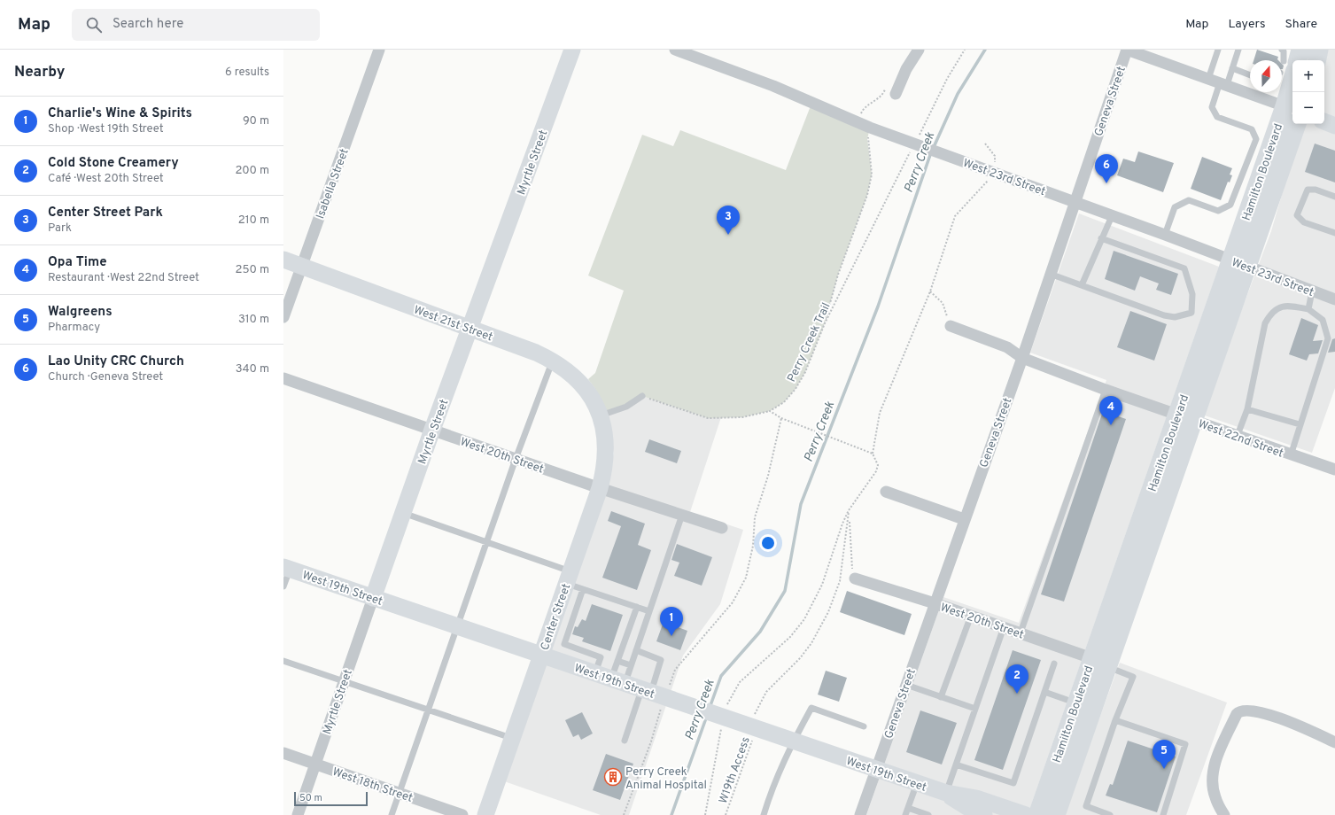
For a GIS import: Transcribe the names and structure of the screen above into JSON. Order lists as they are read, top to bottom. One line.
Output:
{"streets":{"main road":["Myrtle Street","Hamilton Boulevard","West 21st Street","West 19th Street","Center Street"],"street":["Geneva Street","West 23rd Street","Isabella Street","West 22nd Street","West 20th Street","West 18th Street"],"path":["Perry Creek Trail","W19th Access"]},"crossings":[["Geneva Street","West 23rd Street"],["Geneva Street","West 22nd Street"],["Geneva Street","West 20th Street"],["Geneva Street","West 19th Street"],["Myrtle Street","West 21st Street"],["Myrtle Street","West 20th Street"],["Myrtle Street","West 19th Street"],["Myrtle Street","West 18th Street"],["Hamilton Boulevard","West 23rd Street"],["Hamilton Boulevard","West 22nd Street"],["Hamilton Boulevard","West 20th Street"],["Isabella Street","West 21st Street"],["West 21st Street","Center Street"],["West 20th Street","Center Street"],["West 19th Street","Center Street"],["West 19th Street","W19th Access"]],"water":["Perry Creek"],"places":{"building":["Perry Creek Animal Hospital"]},"scale_bar":"50 m","north":"top","page":{"header":"Map","search":"Search here","nav":["Map","Layers","Share"],"heading":["Nearby","6 results"],"map_buttons":["+","−"],"list":[{"mark":"1","name":"Charlie's Wine & Spirits","note":"Shop · West 19th Street","value":"90 m"},{"mark":"2","name":"Cold Stone Creamery","note":"Café · West 20th Street","value":"200 m"},{"mark":"3","name":"Center Street Park","note":"Park","value":"210 m"},{"mark":"4","name":"Opa Time","note":"Restaurant · West 22nd Street","value":"250 m"},{"mark":"5","name":"Walgreens","note":"Pharmacy","value":"310 m"},{"mark":"6","name":"Lao Unity CRC Church","note":"Church · Geneva Street","value":"340 m"}],"pins":["6","3","4","1","2","5"],"scale":"50 m"}}
